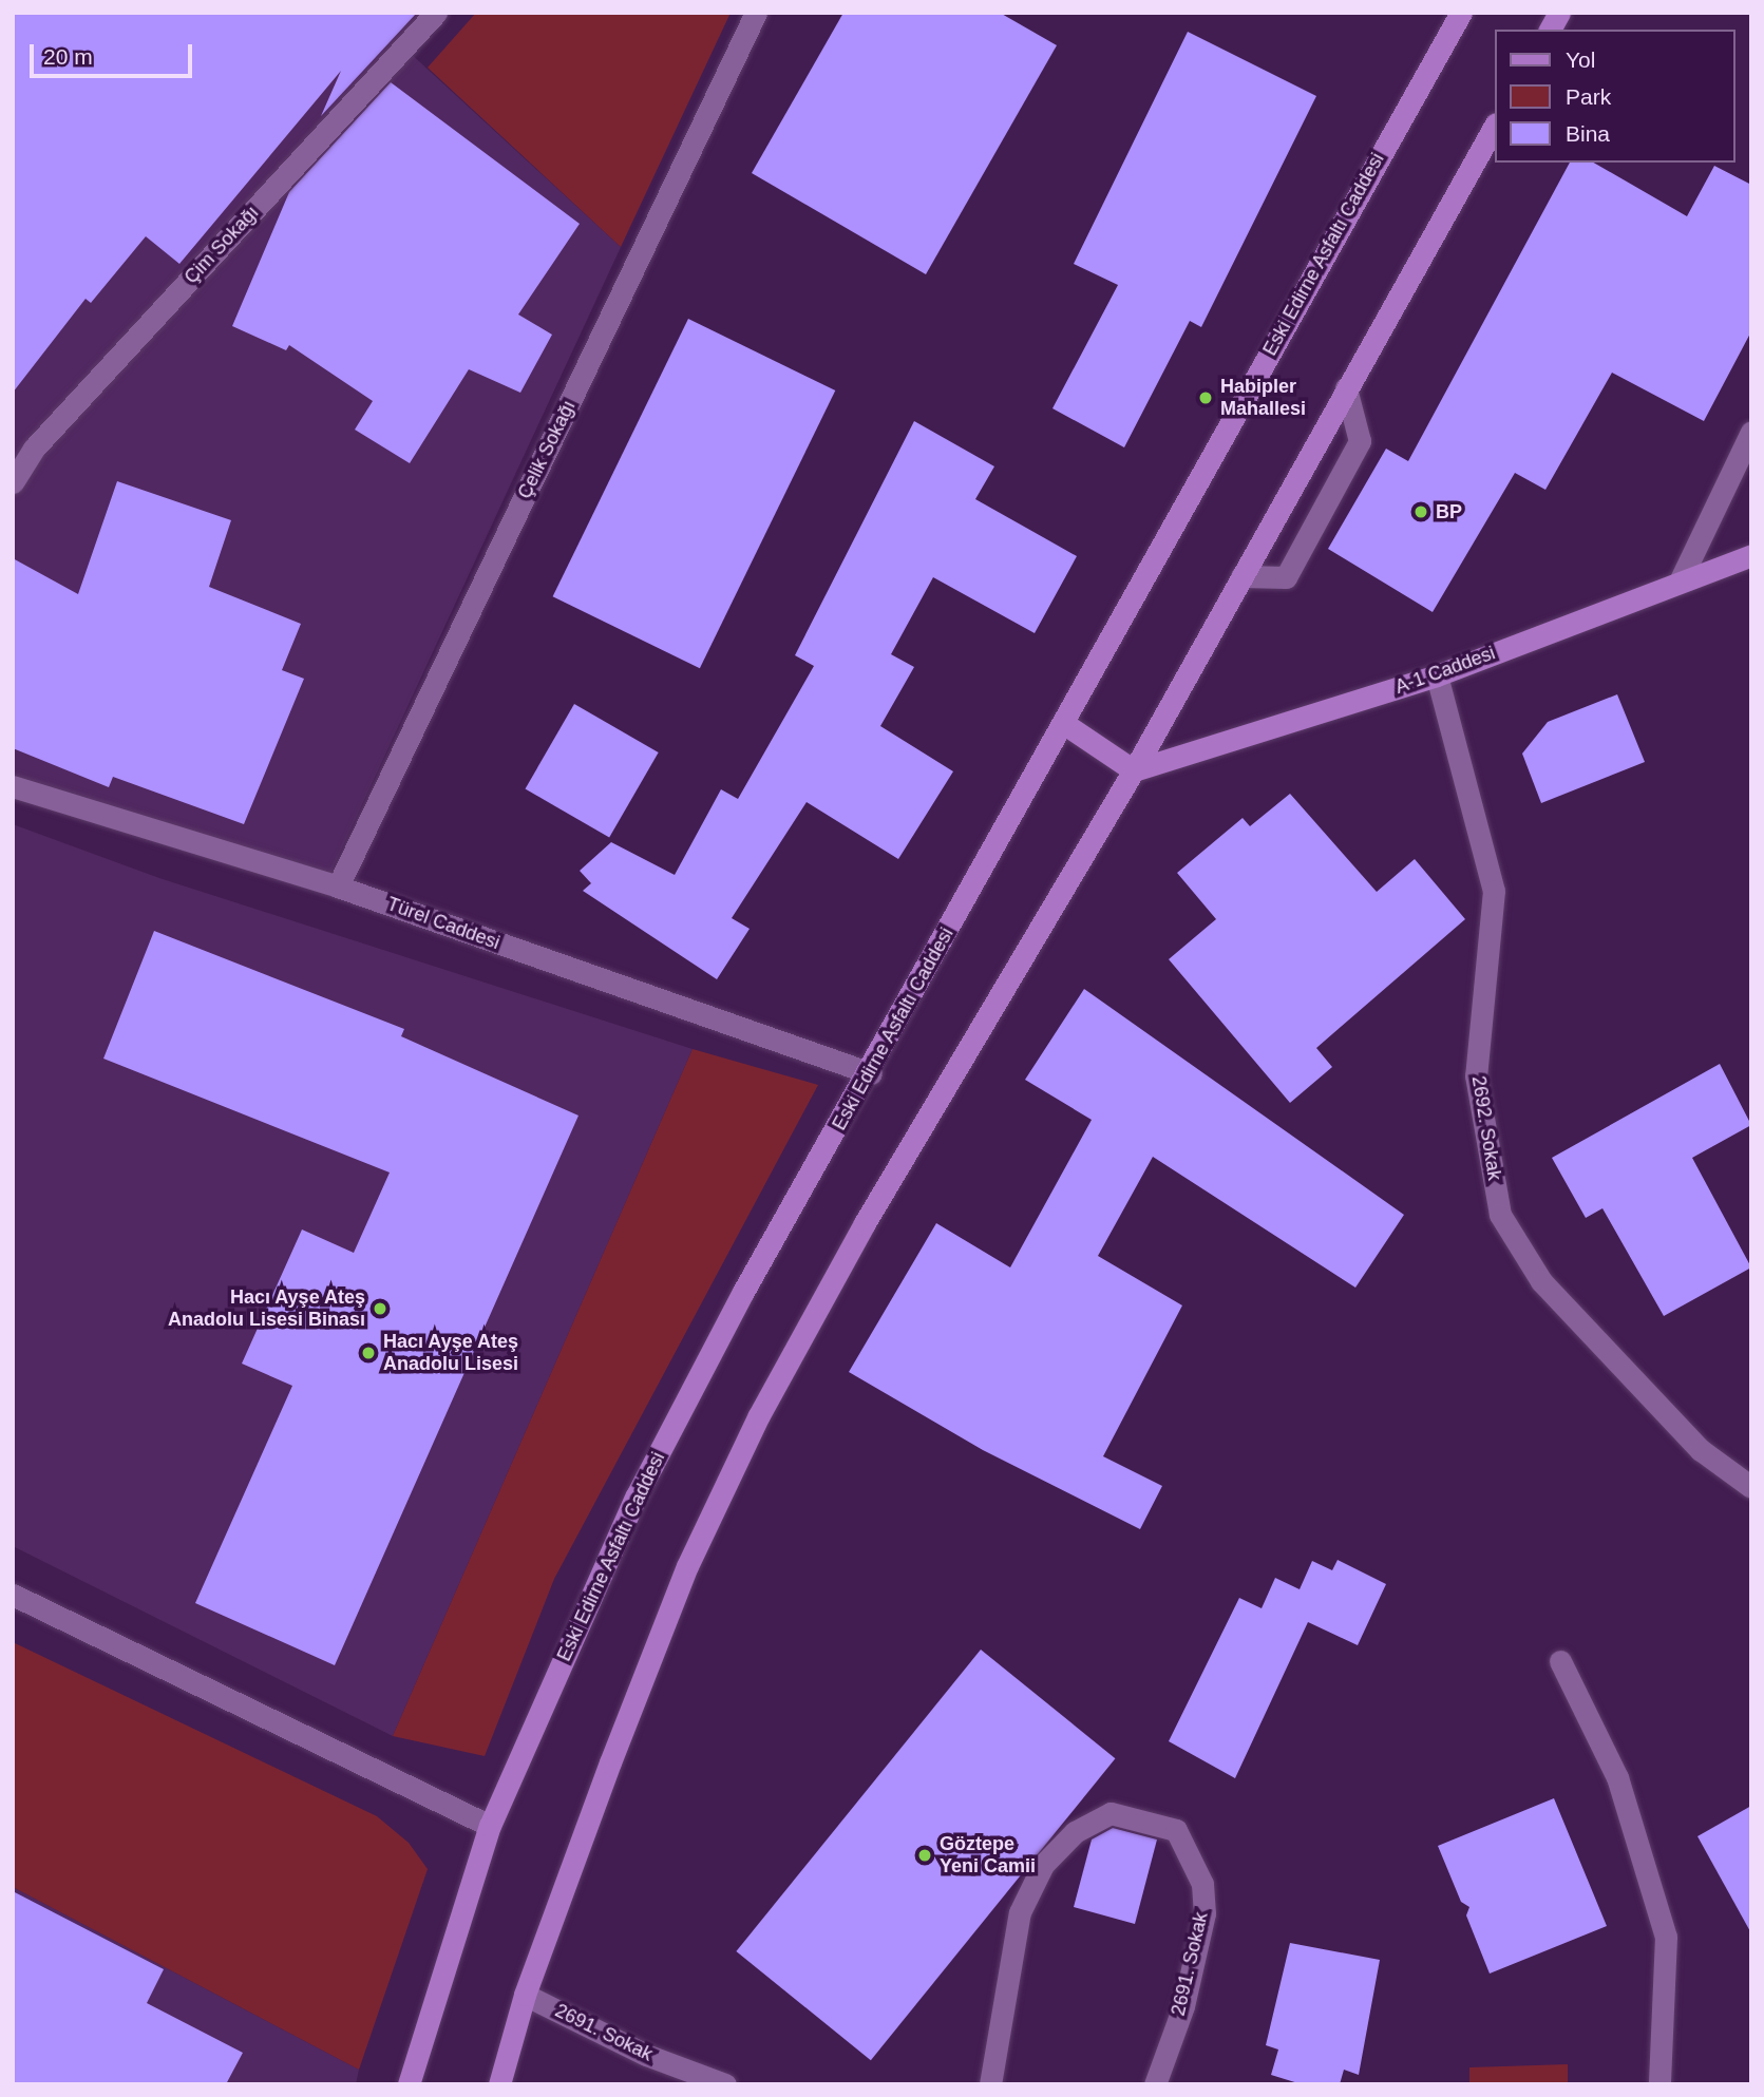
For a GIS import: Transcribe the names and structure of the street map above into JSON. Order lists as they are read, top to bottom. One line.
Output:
{"streets":{"main road":["Eski Edirne Asfaltı Caddesi","A-1 Caddesi"],"street":["Çim Sokağı","Çelik Sokağı","Türel Caddesi","2692. Sokak","2691. Sokak"]},"crossings":[["Eski Edirne Asfaltı Caddesi","Türel Caddesi"],["Çelik Sokağı","Türel Caddesi"],["A-1 Caddesi","2692. Sokak"]],"places":["Habipler Mahallesi","BP","Hacı Ayşe Ateş Anadolu Lisesi Binası","Hacı Ayşe Ateş Anadolu Lisesi","Göztepe Yeni Camii"],"legend":["Yol","Park","Bina"],"scale_bar":"20 m"}
